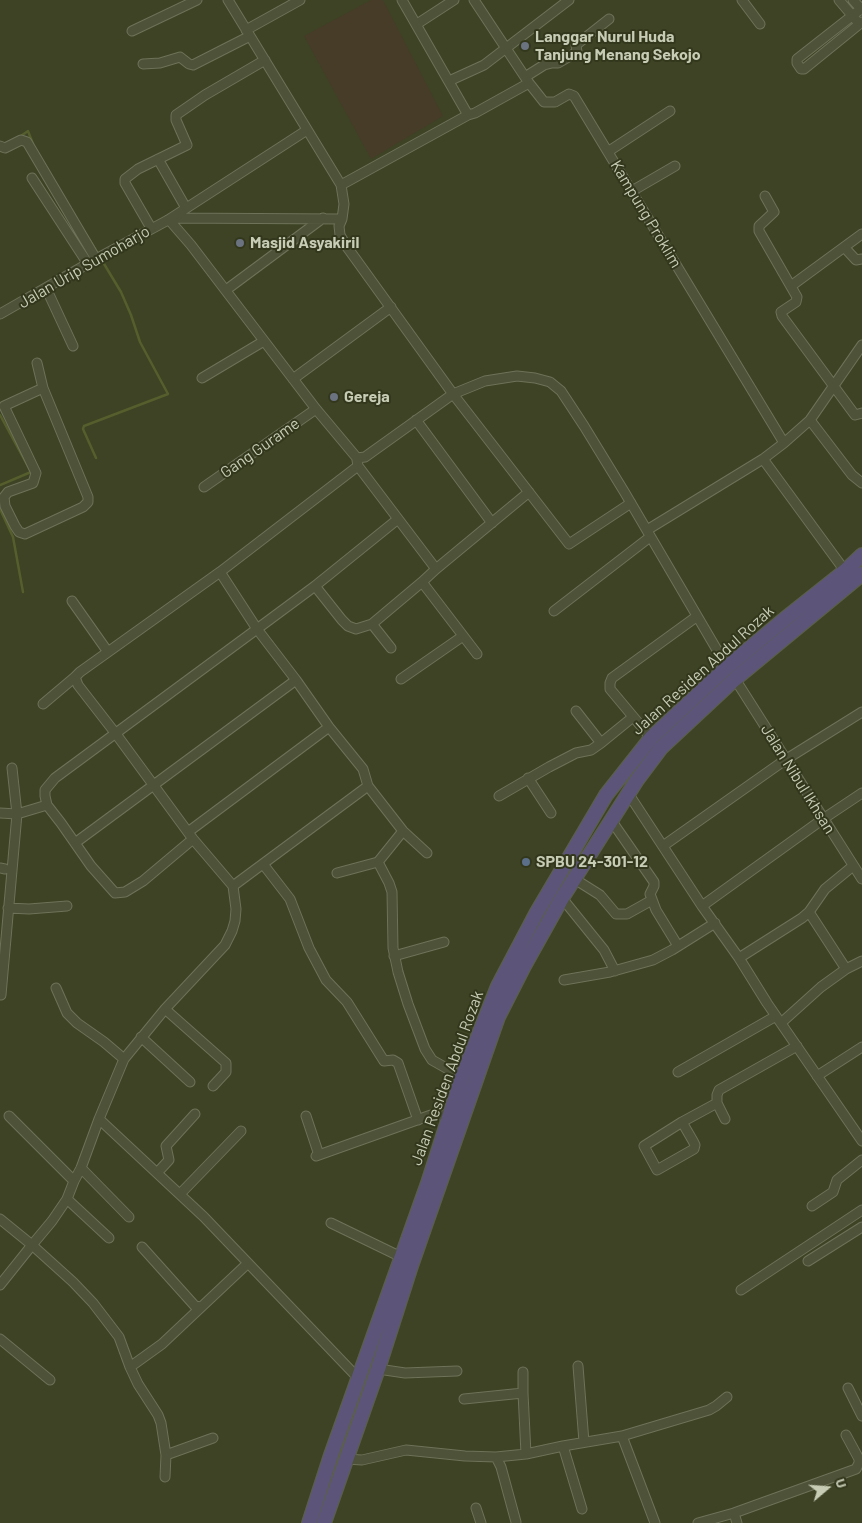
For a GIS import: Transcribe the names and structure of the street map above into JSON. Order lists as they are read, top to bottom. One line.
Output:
{"streets":{"highway":["Jalan Residen Abdul Rozak"],"street":["Kampung Proklim","Jalan Urip Sumoharjo","Gang Gurame","Jalan Nibul Ikhsan"]},"crossings":[["Jalan Residen Abdul Rozak","Jalan Nibul Ikhsan"]],"places":["Langgar Nurul Huda Tanjung Menang Sekojo","Masjid Asyakiril","Gereja","SPBU 24-301-12"],"north":"right"}
